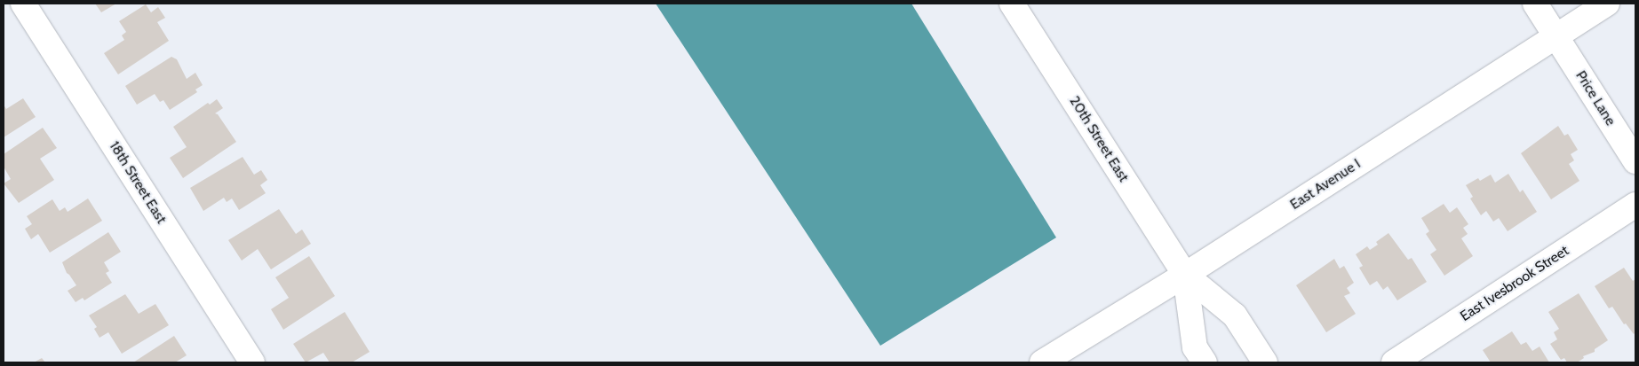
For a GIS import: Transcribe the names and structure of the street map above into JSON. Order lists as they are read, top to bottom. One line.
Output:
{"streets":{"main road":["Price Lane","20th Street East","18th Street East","East Avenue I","East Ivesbrook Street"]},"crossings":[["Price Lane","East Avenue I"],["20th Street East","East Avenue I"]]}
